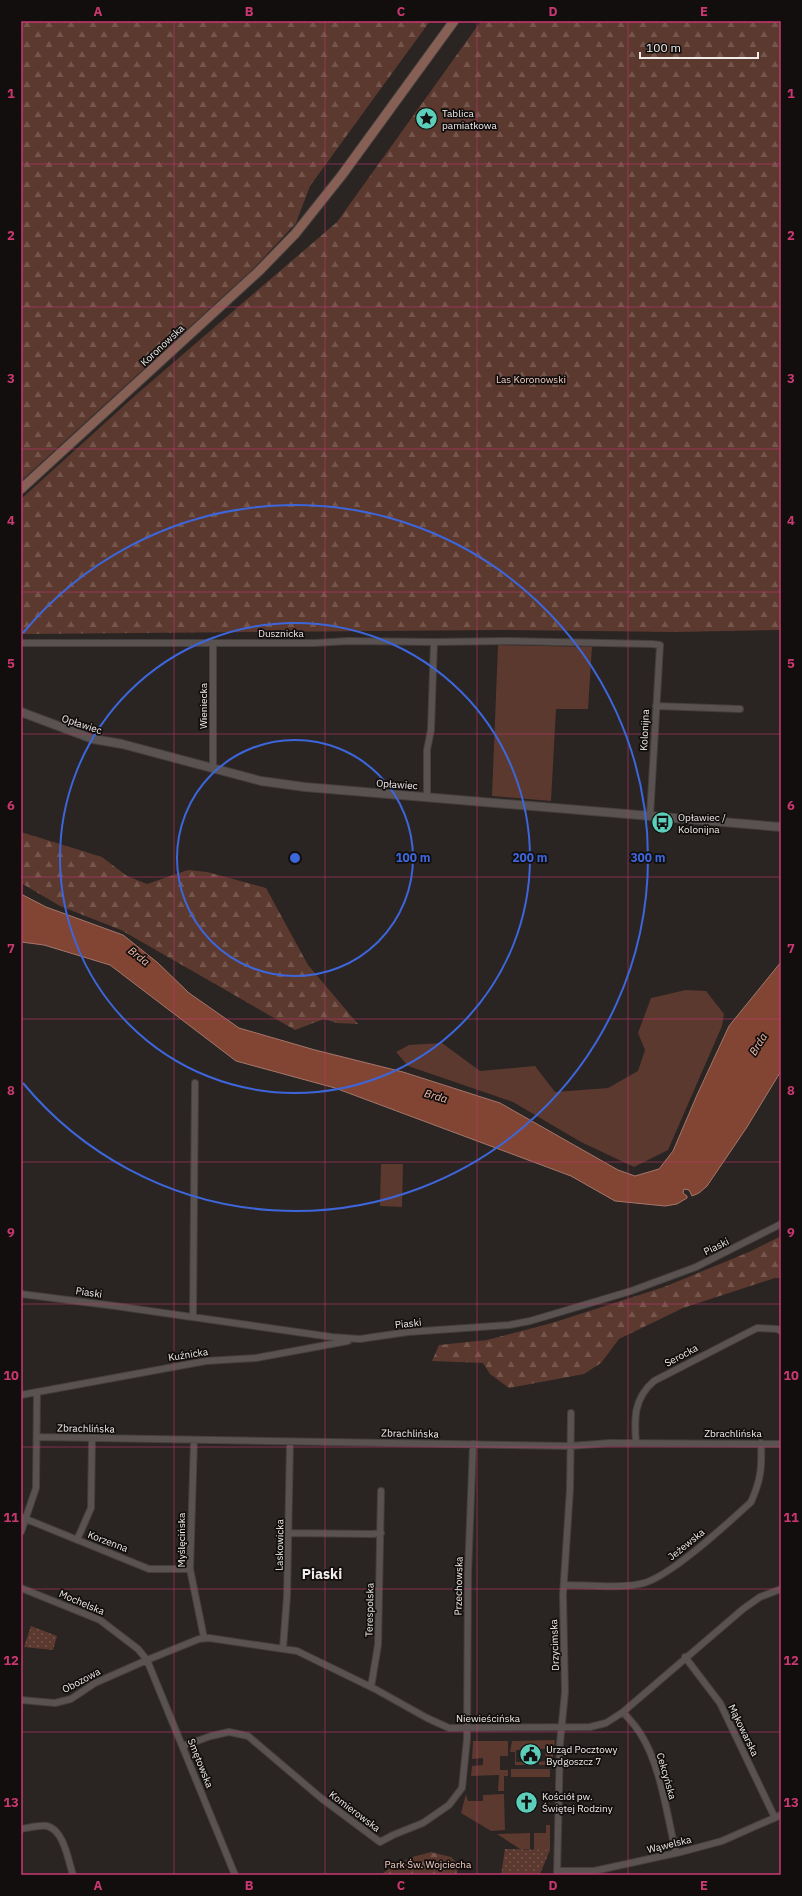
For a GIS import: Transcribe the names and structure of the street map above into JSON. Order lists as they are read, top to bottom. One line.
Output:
{"streets":{"main road":["Koronowska"],"street":["Dusznicka","Wieniecka","Opławiec","Kolonijna","Piaski","Kuźnicka","Serocka","Zbrachlińska","Myślęcińska","Korzenna","Jeżewska","Laskowicka","Przechowska","Mochelska","Terespolska","Drzycimska","Obozowa","Niewieścińska","Mąkowarska","Smętowska","Cekcyńska","Komierowska","Wąwelska"]},"crossings":[["Dusznicka","Wieniecka"],["Dusznicka","Kolonijna"],["Wieniecka","Opławiec"],["Opławiec","Kolonijna"],["Piaski","Kuźnicka"],["Serocka","Zbrachlińska"],["Zbrachlińska","Myślęcińska"],["Zbrachlińska","Jeżewska"],["Zbrachlińska","Laskowicka"],["Zbrachlińska","Przechowska"],["Zbrachlińska","Drzycimska"],["Myślęcińska","Korzenna"],["Myślęcińska","Niewieścińska"],["Jeżewska","Drzycimska"],["Laskowicka","Niewieścińska"],["Przechowska","Niewieścińska"],["Przechowska","Komierowska"],["Mochelska","Obozowa"],["Mochelska","Niewieścińska"],["Mochelska","Smętowska"],["Terespolska","Niewieścińska"],["Drzycimska","Niewieścińska"],["Drzycimska","Wąwelska"],["Obozowa","Niewieścińska"],["Obozowa","Smętowska"],["Niewieścińska","Mąkowarska"],["Niewieścińska","Smętowska"],["Niewieścińska","Cekcyńska"],["Niewieścińska","Komierowska"],["Mąkowarska","Wąwelska"],["Smętowska","Komierowska"],["Cekcyńska","Wąwelska"]],"districts":["Piaski"],"water":["Brda"],"parks":["Las Koronowski","Park Św. Wojciecha"],"places":{"place":["Tablica pamiatkowa"],"bus stop":["Opławiec / Kolonijna"],"public building":["Urząd Pocztowy Bydgoszcz 7"],"church":["Kościół pw. Świętej Rodziny"]},"scale_bar":"100 m","grid":{"columns":["A","B","C","D","E"],"rows":["1","2","3","4","5","6","7","8","9","10","11","12","13"]},"rings":["100 m","200 m","300 m"]}
